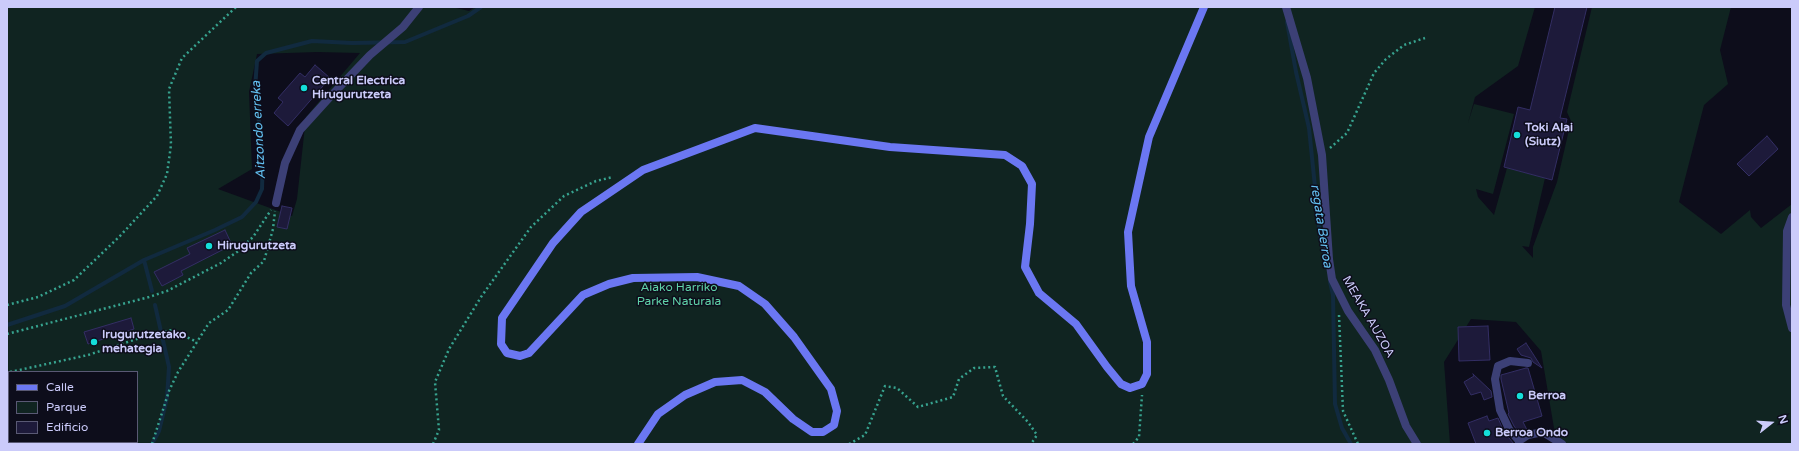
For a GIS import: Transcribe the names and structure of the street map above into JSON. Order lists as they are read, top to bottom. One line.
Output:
{"streets":{"street":["MEAKA AUZOA"]},"water":["Aitzondo erreka","regata Berroa"],"parks":["Aiako Harriko Parke Naturala"],"places":["Central Electrica Hirugurutzeta","Toki Alai (Siutz)","Hirugurutzeta","Irugurutzetako mehategia","Berroa","Berroa Ondo"],"legend":["Calle","Parque","Edificio"],"north":"right"}
